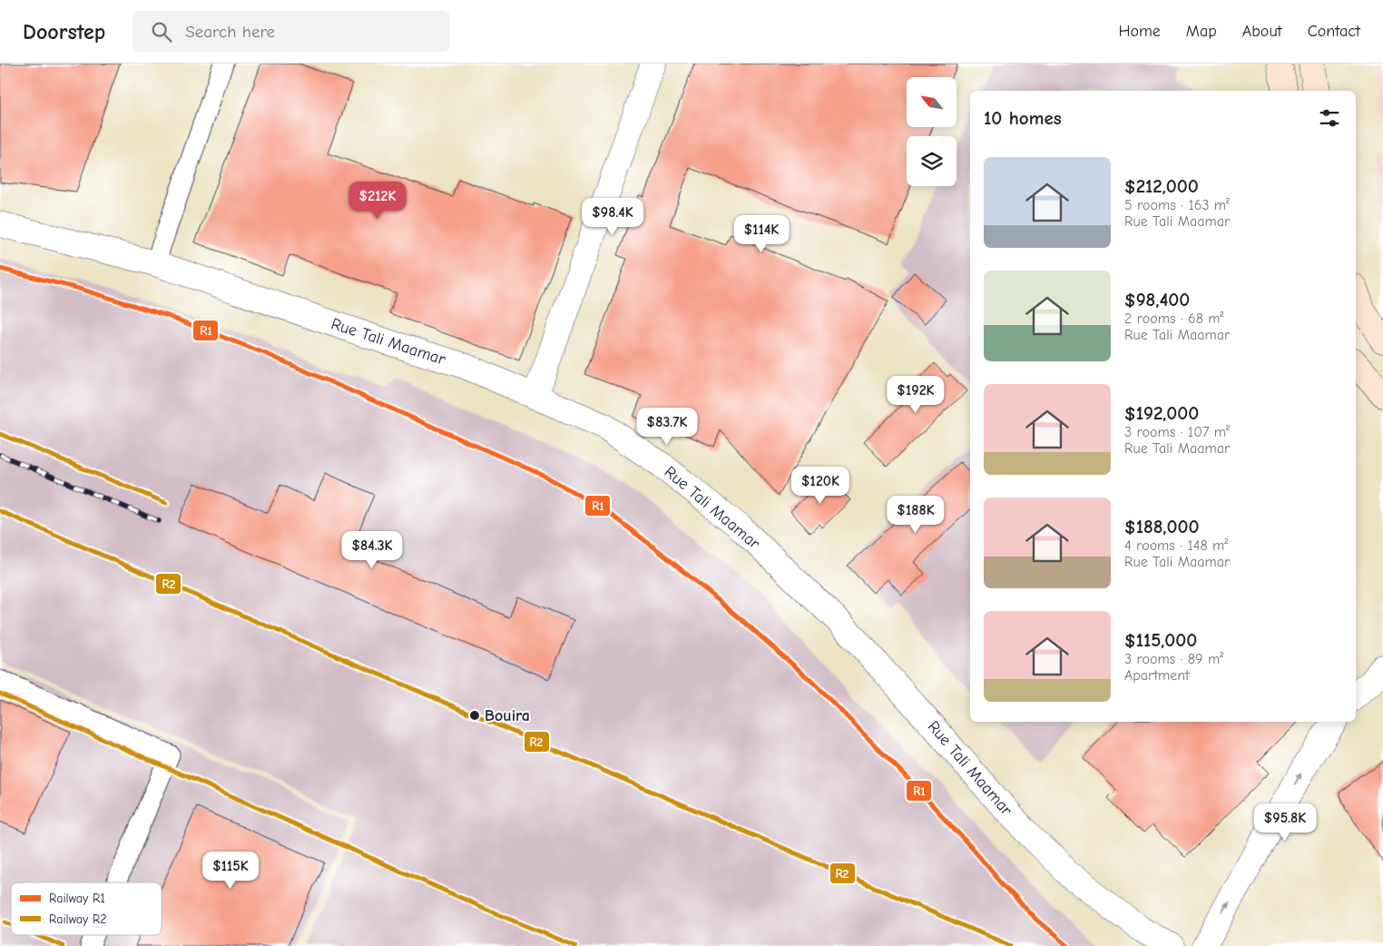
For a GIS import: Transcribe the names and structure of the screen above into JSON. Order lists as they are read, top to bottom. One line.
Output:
{"streets":{"street":["Rue Tali Maamar"]},"places":["Bouira"],"lines":["rail line R1","rail line R2"],"legend":["Railway R1","Railway R2"],"north":"top left","page":{"header":"Doorstep","search":"Search here","nav":["Home","Map","About","Contact"],"heading":"10 homes","list":[{"name":"$212,000","note":"5 rooms · 163 m² · Rue Tali Maamar"},{"name":"$98,400","note":"2 rooms · 68 m² · Rue Tali Maamar"},{"name":"$192,000","note":"3 rooms · 107 m² · Rue Tali Maamar"},{"name":"$188,000","note":"4 rooms · 148 m² · Rue Tali Maamar"},{"name":"$115,000","note":"3 rooms · 89 m² · Apartment"}],"price":["$212K","$98.4K","$114K","$192K","$83.7K","$120K","$188K","$84.3K","$95.8K","$115K"]}}
